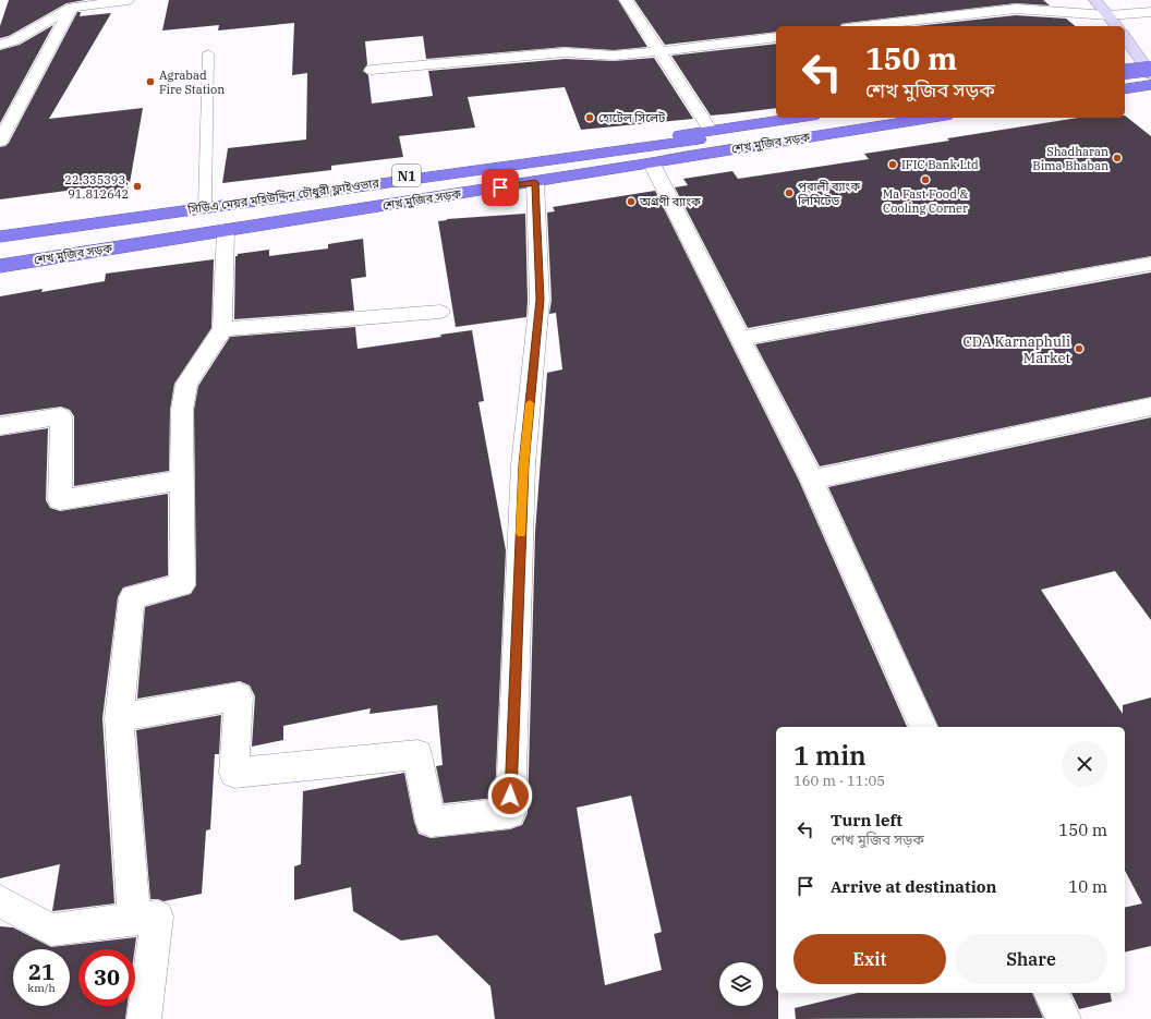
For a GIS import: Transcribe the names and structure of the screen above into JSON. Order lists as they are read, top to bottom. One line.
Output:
{"streets":{"highway":["শেখ মুজিব সড়ক","N1","সিডিএ মেয়র মহিউদ্দিন চৌধুরী ফ্লাইওভার"]},"crossings":[["শেখ মুজিব সড়ক","সিডিএ মেয়র মহিউদ্দিন চৌধুরী ফ্লাইওভার"]],"places":["Agrabad Fire Station","হোটেল সিলেট","Shadharan Bima Bhaban","IFIC Bank Ltd","Ma Fast Food & Cooling Corner","22.335393, 91.812642","পূবালী ব্যাংক লিমিটেড","অগ্রণী ব্যাংক","CDA Karnaphuli Market"],"page":{"turn":["150 m","শেখ মুজিব সড়ক"],"heading":["1 min","160 m · 11:05"],"list":[{"name":"Turn left","note":"শেখ মুজিব সড়ক","value":"150 m"},{"name":"Arrive at destination","value":"10 m"}],"buttons":["Exit","Share"],"speed":"21 km/h","limit":"30"}}
